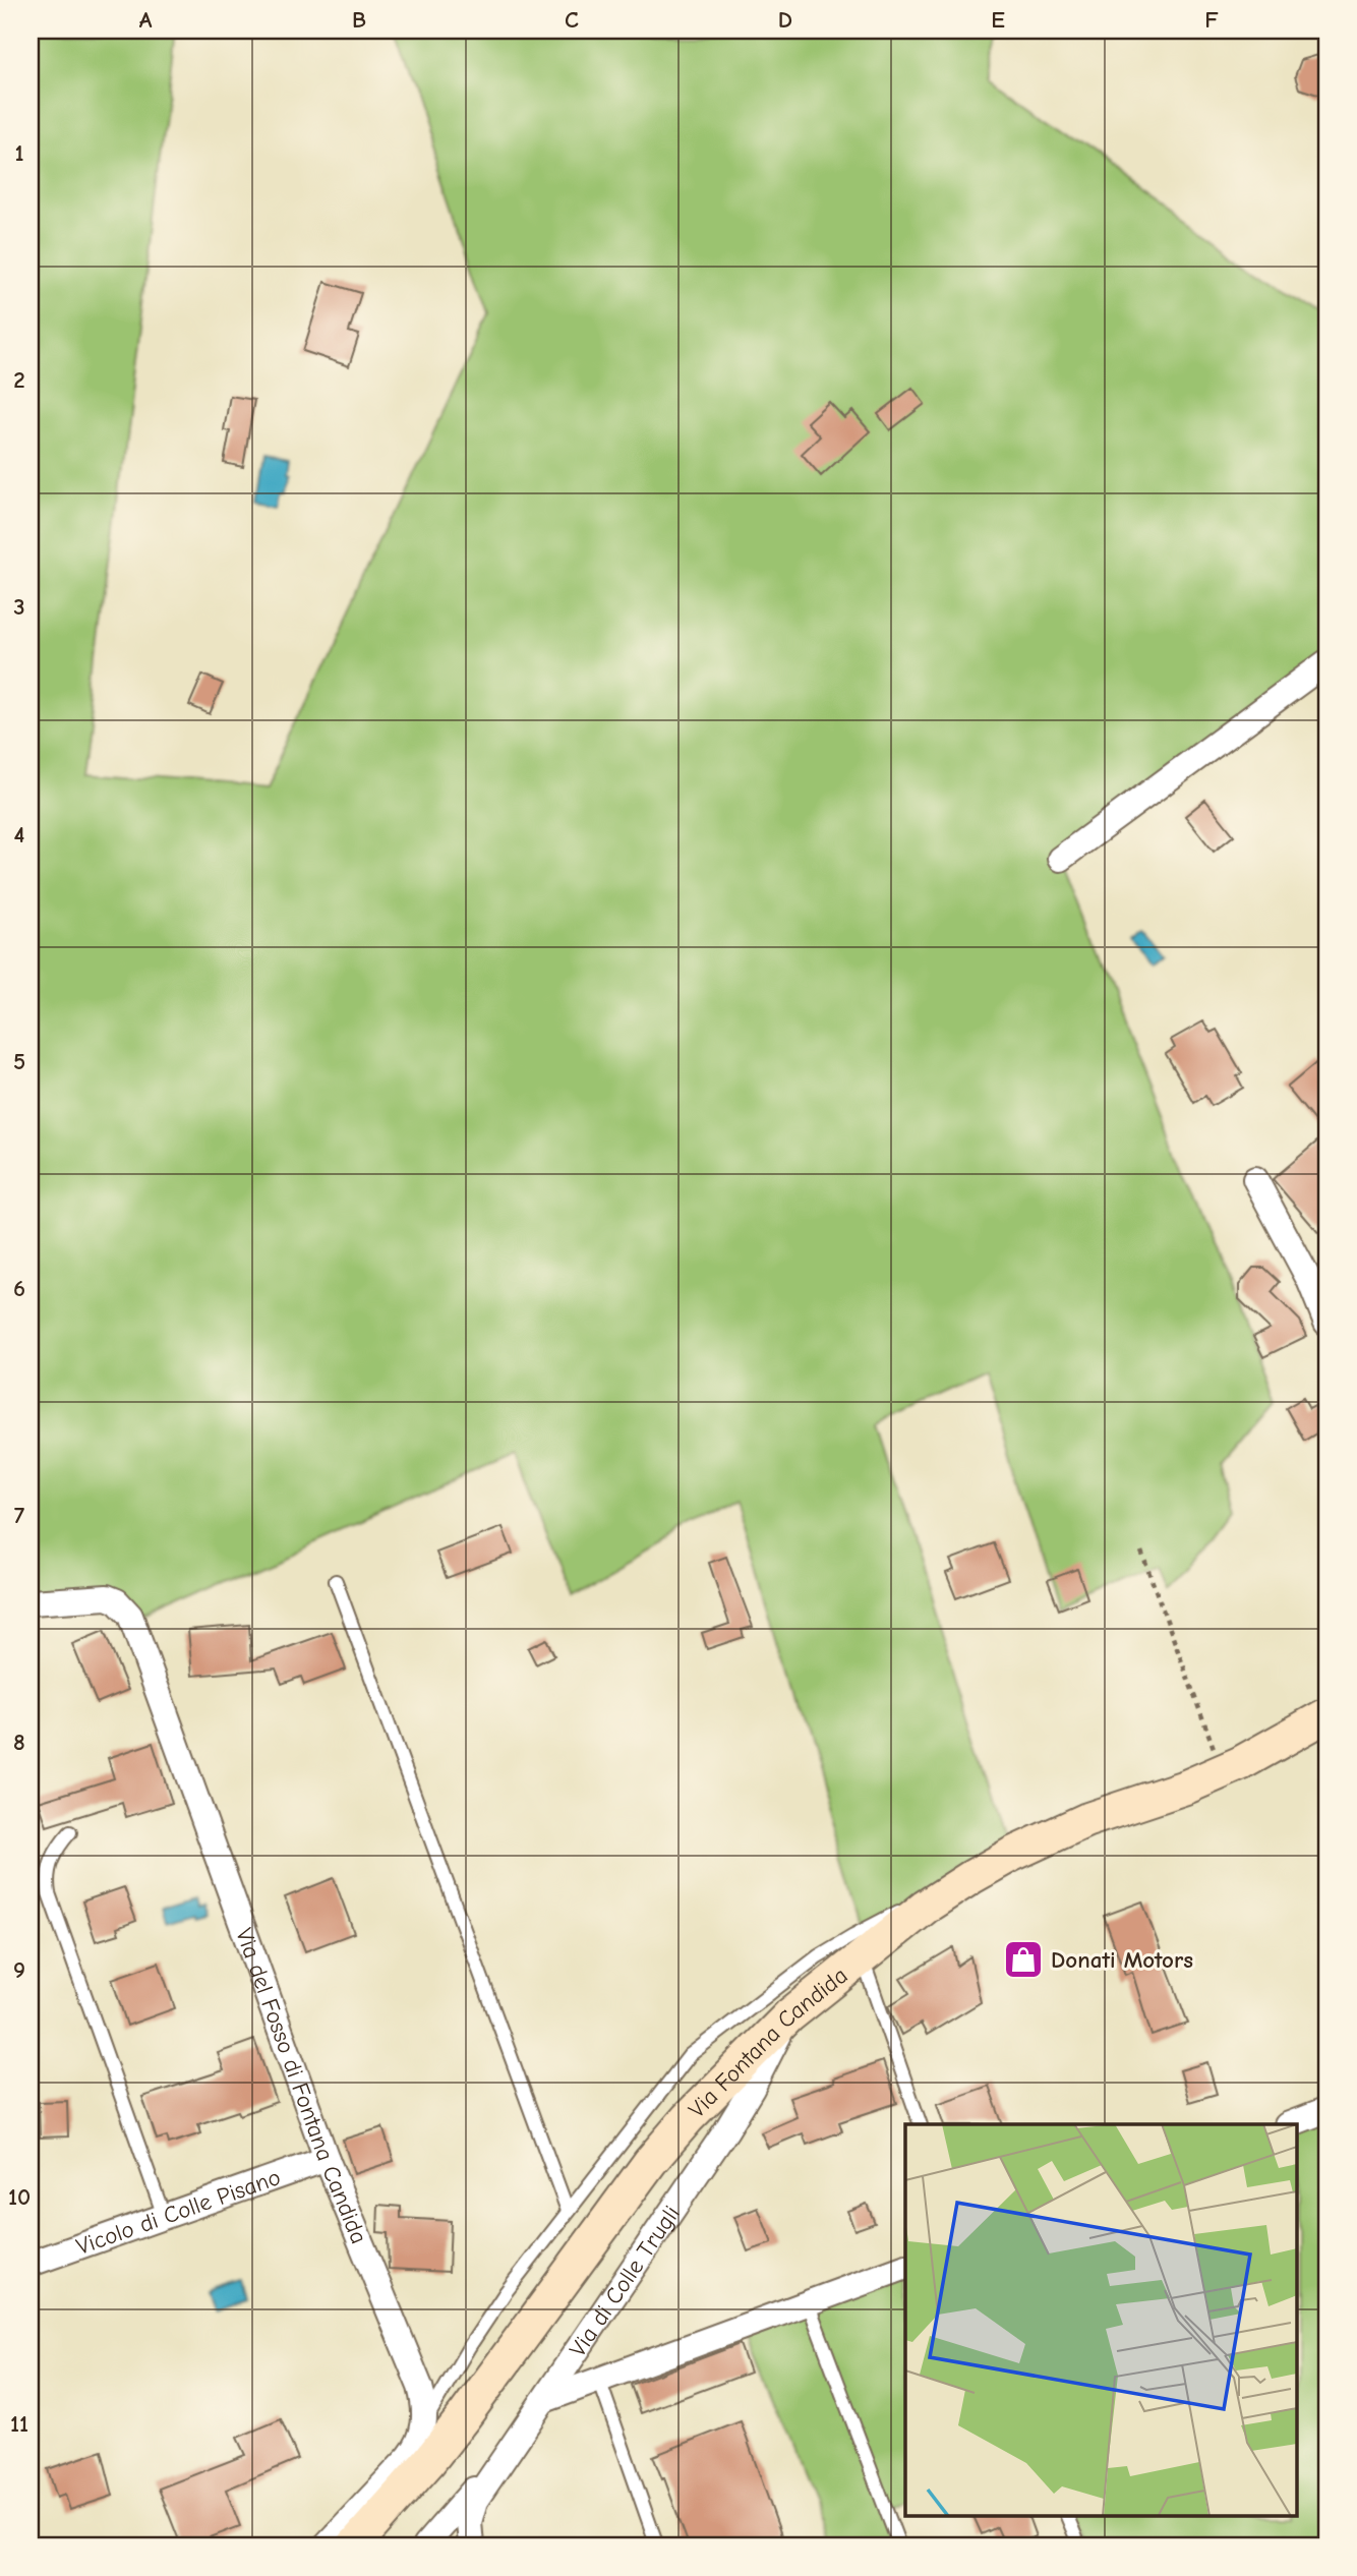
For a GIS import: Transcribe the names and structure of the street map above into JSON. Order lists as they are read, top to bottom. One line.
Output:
{"streets":{"main road":["Via Fontana Candida"],"street":["Via del Fosso di Fontana Candida","Vicolo di Colle Pisano","Via di Colle Trugli"]},"crossings":[["Via Fontana Candida","Via di Colle Trugli"],["Via del Fosso di Fontana Candida","Vicolo di Colle Pisano"]],"places":{"shop":["Donati Motors"]},"grid":{"columns":["A","B","C","D","E","F"],"rows":["1","2","3","4","5","6","7","8","9","10","11"]}}
